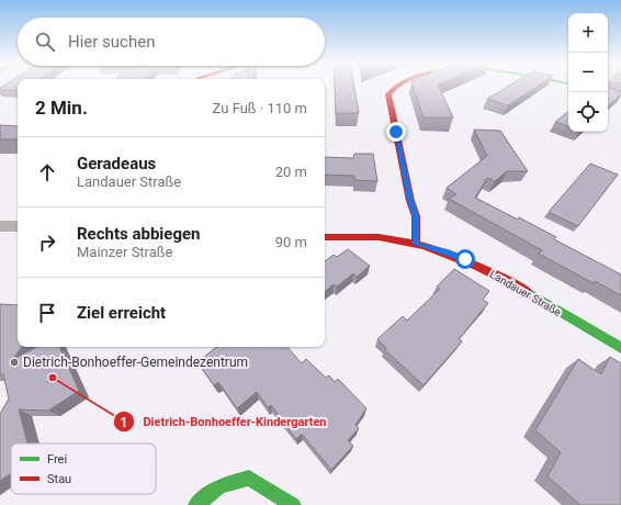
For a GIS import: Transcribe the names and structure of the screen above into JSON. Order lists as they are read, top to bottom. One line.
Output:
{"streets":{"street":["Landauer Straße"]},"places":["Dietrich-Bonhoeffer-Gemeindezentrum","Dietrich-Bonhoeffer-Kindergarten"],"legend":["Frei","Stau"],"page":{"map_buttons":["+","−"],"search":"Hier suchen","heading":["2 Min.","Zu Fuß · 110 m"],"list":[["Geradeaus","Landauer Straße","20 m"],["Rechts abbiegen","Mainzer Straße","90 m"],"Ziel erreicht"]}}
